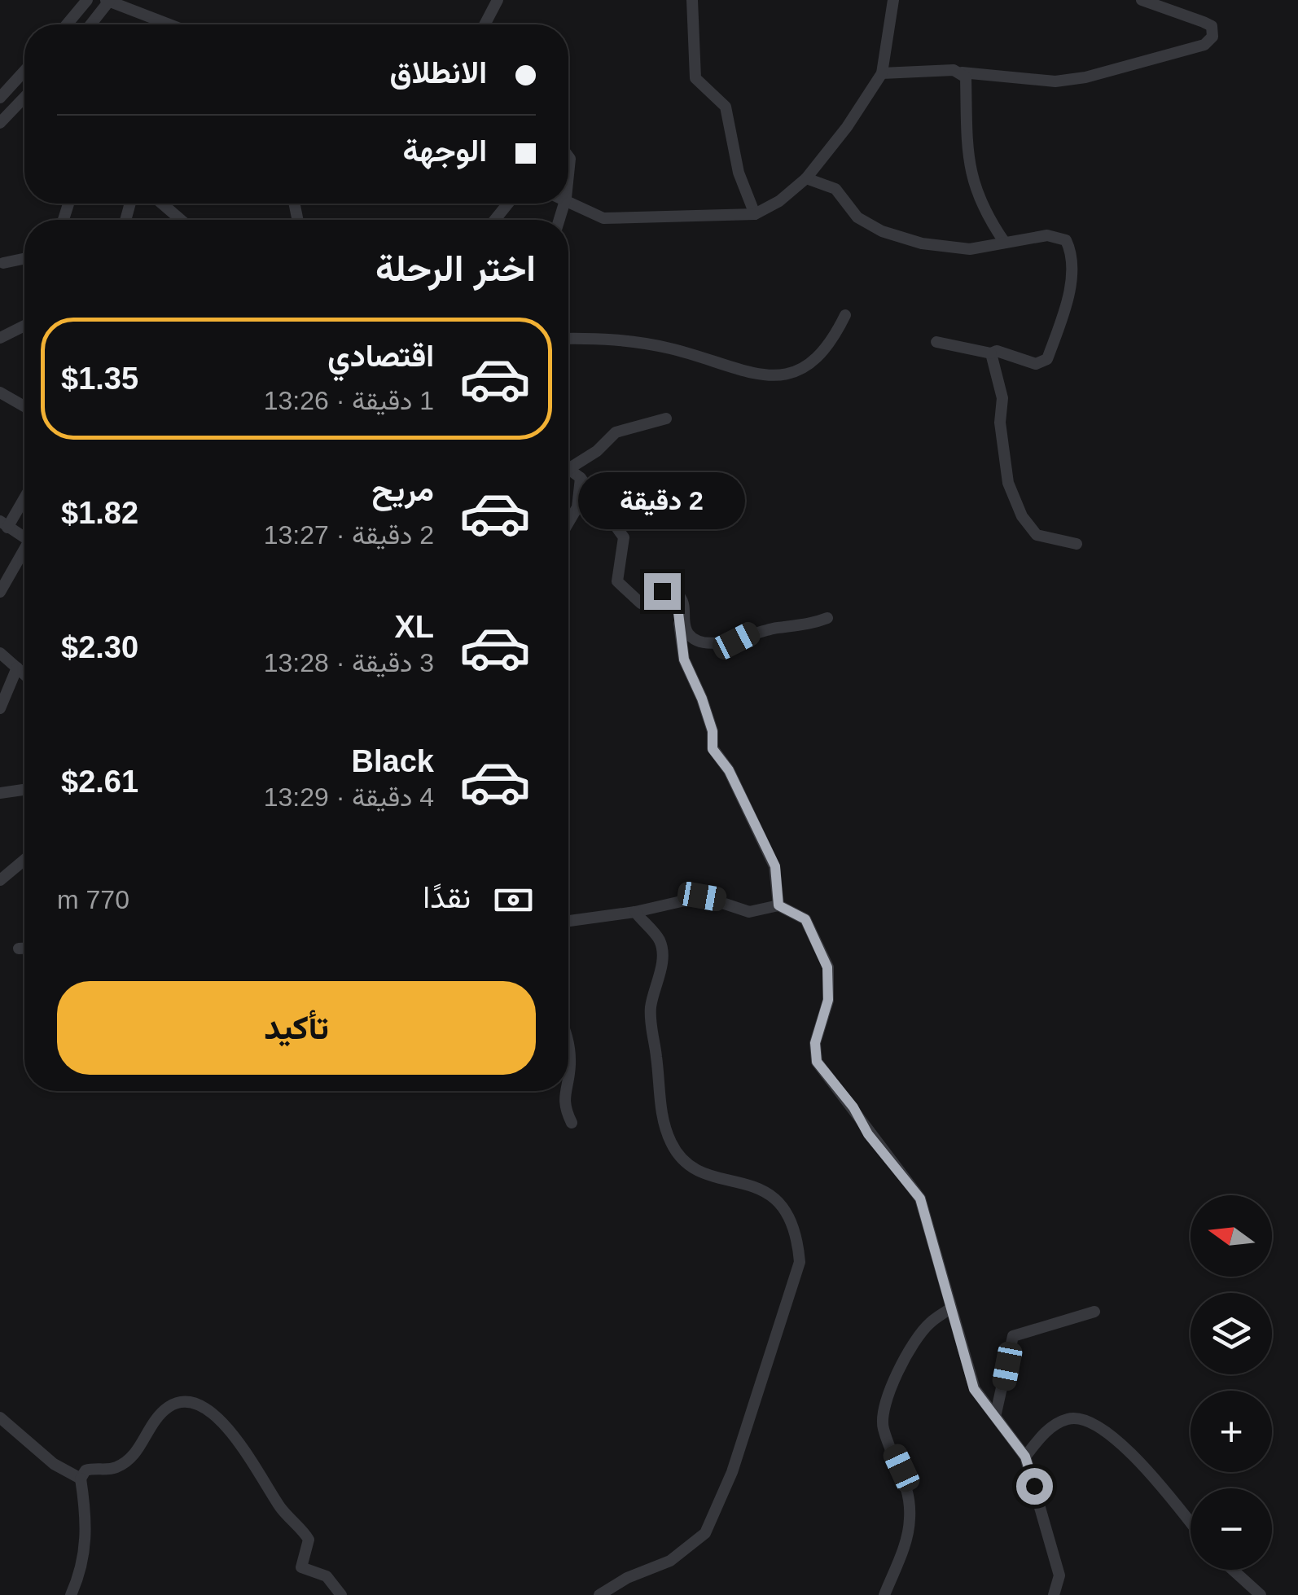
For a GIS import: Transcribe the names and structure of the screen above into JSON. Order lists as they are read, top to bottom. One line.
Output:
{"north":"left","page":{"banner":["الانطلاق","الوجهة"],"heading":"اختر الرحلة","list":[{"name":"اقتصادي","note":"1 دقيقة · 13:26","value":"$1.35"},{"name":"مريح","note":"2 دقيقة · 13:27","value":"$1.82"},{"name":"XL","note":"3 دقيقة · 13:28","value":"$2.30"},{"name":"Black","note":"4 دقيقة · 13:29","value":"$2.61"}],"bubble":"2 دقيقة","pay":["نقدًا","770 m"],"buttons":"تأكيد","map_buttons":["+","−"]}}
